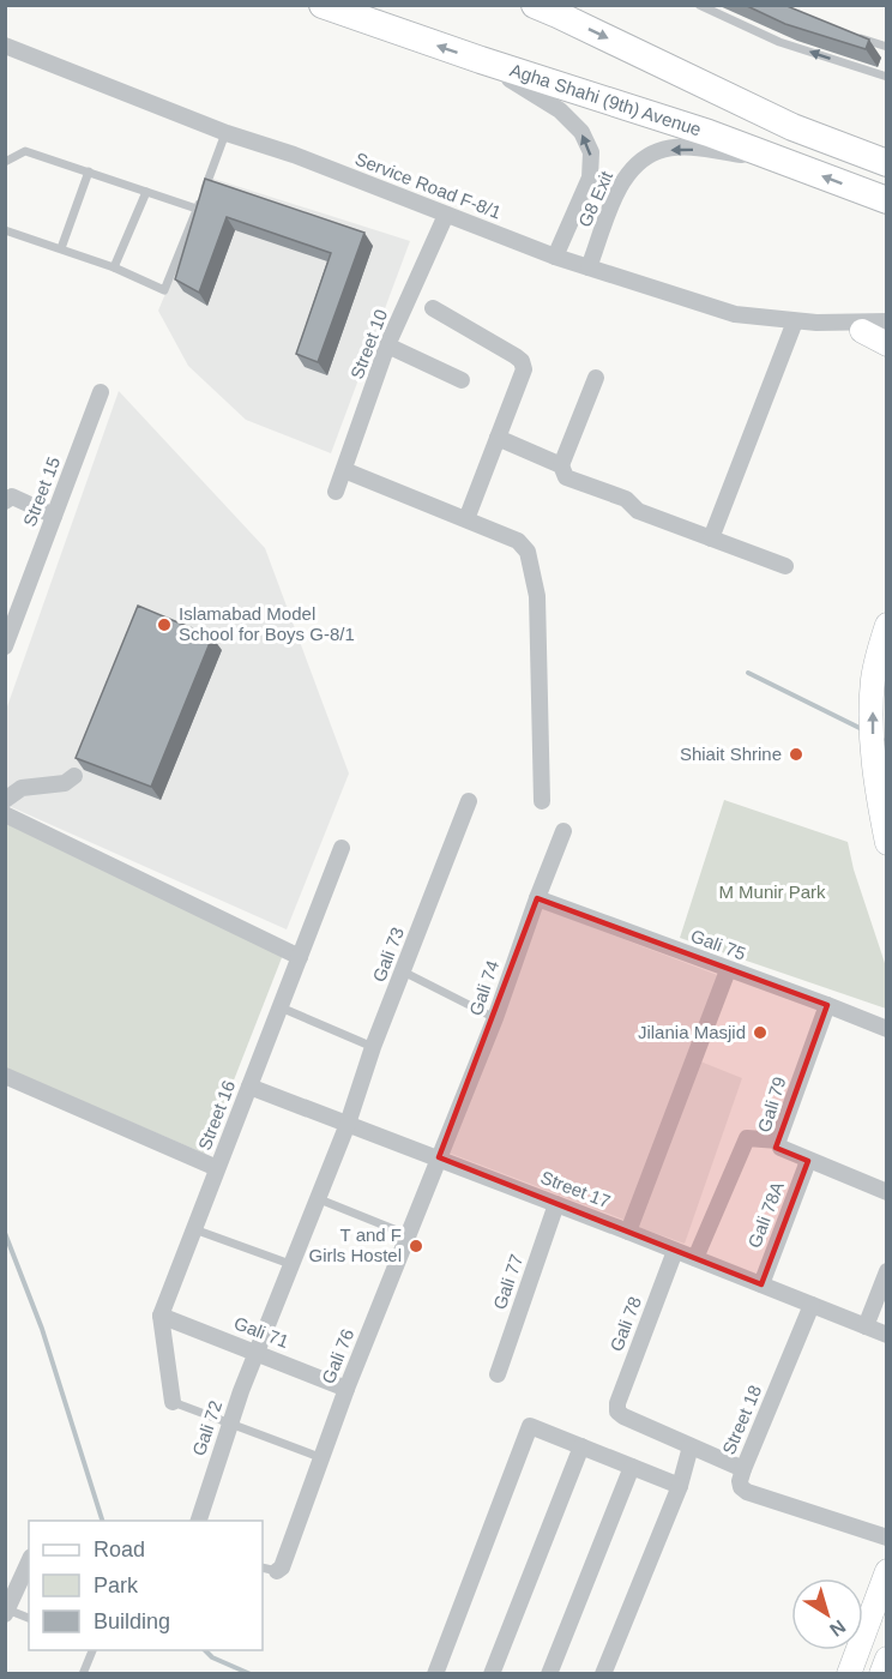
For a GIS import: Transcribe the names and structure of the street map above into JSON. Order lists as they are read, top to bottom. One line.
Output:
{"streets":{"main road":["Agha Shahi (9th) Avenue"],"street":["Service Road F-8/1","G8 Exit","Street 10","Street 15","Gali 75","Gali 73","Gali 74","Gali 79","Street 16","Street 17","Gali 78A","Gali 77","Gali 78","Gali 71","Gali 76","Street 18","Gali 72"]},"crossings":[["Agha Shahi (9th) Avenue","G8 Exit"],["Service Road F-8/1","G8 Exit"],["Service Road F-8/1","Street 10"],["Gali 75","Gali 74"],["Gali 75","Gali 79"],["Gali 73","Street 17"],["Gali 74","Street 17"],["Gali 74","Gali 76"],["Gali 79","Gali 78A"],["Street 16","Street 17"],["Street 16","Gali 71"],["Street 17","Gali 78A"],["Street 17","Gali 77"],["Street 17","Gali 78"],["Street 17","Gali 76"],["Street 17","Street 18"],["Gali 71","Gali 76"],["Gali 71","Gali 72"]],"one_way":["G8 Exit"],"parks":["M Munir Park"],"places":["Islamabad Model School for Boys G-8/1","Shiait Shrine","Jilania Masjid","T and F Girls Hostel"],"legend":["Road","Park","Building"],"north":"bottom right"}
